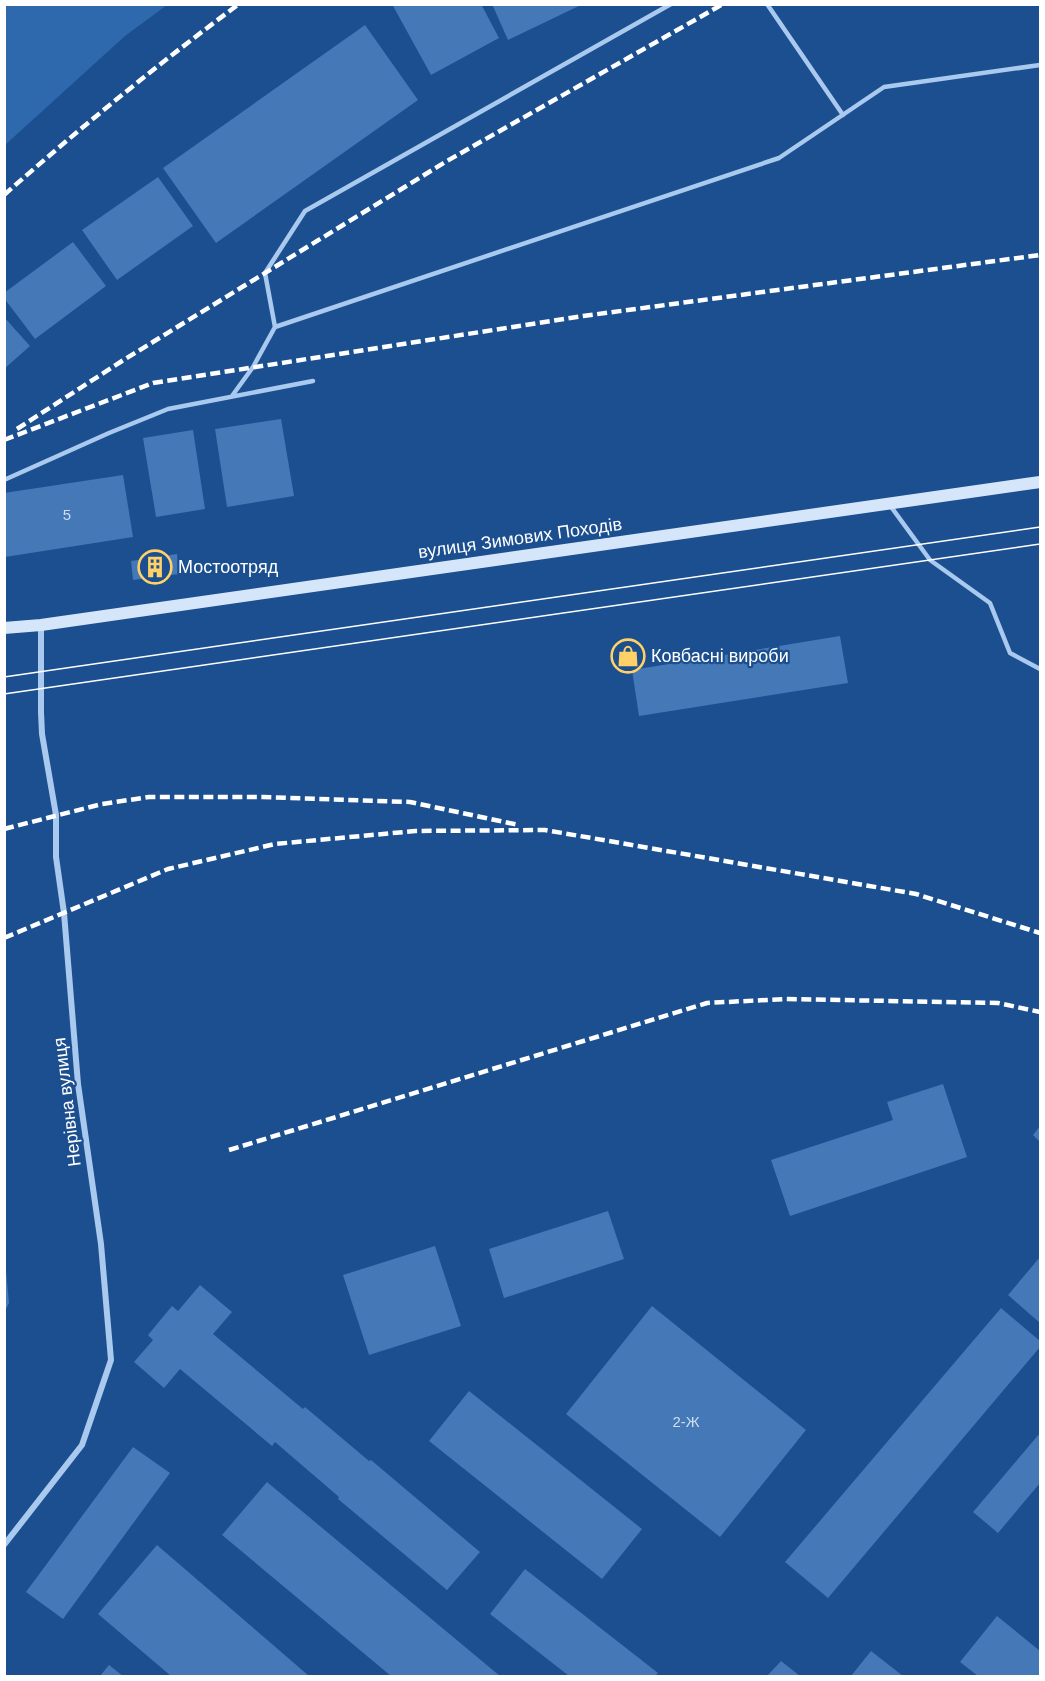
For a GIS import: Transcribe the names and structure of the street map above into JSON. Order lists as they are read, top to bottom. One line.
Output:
{"streets":{"main road":["вулиця Зимових Походів"],"street":["Нерівна вулиця"]},"crossings":[["вулиця Зимових Походів","Нерівна вулиця"]],"places":{"building":["Мостоотряд"],"shop":["Ковбасні вироби"]},"house_numbers":["5","2-Ж"]}
